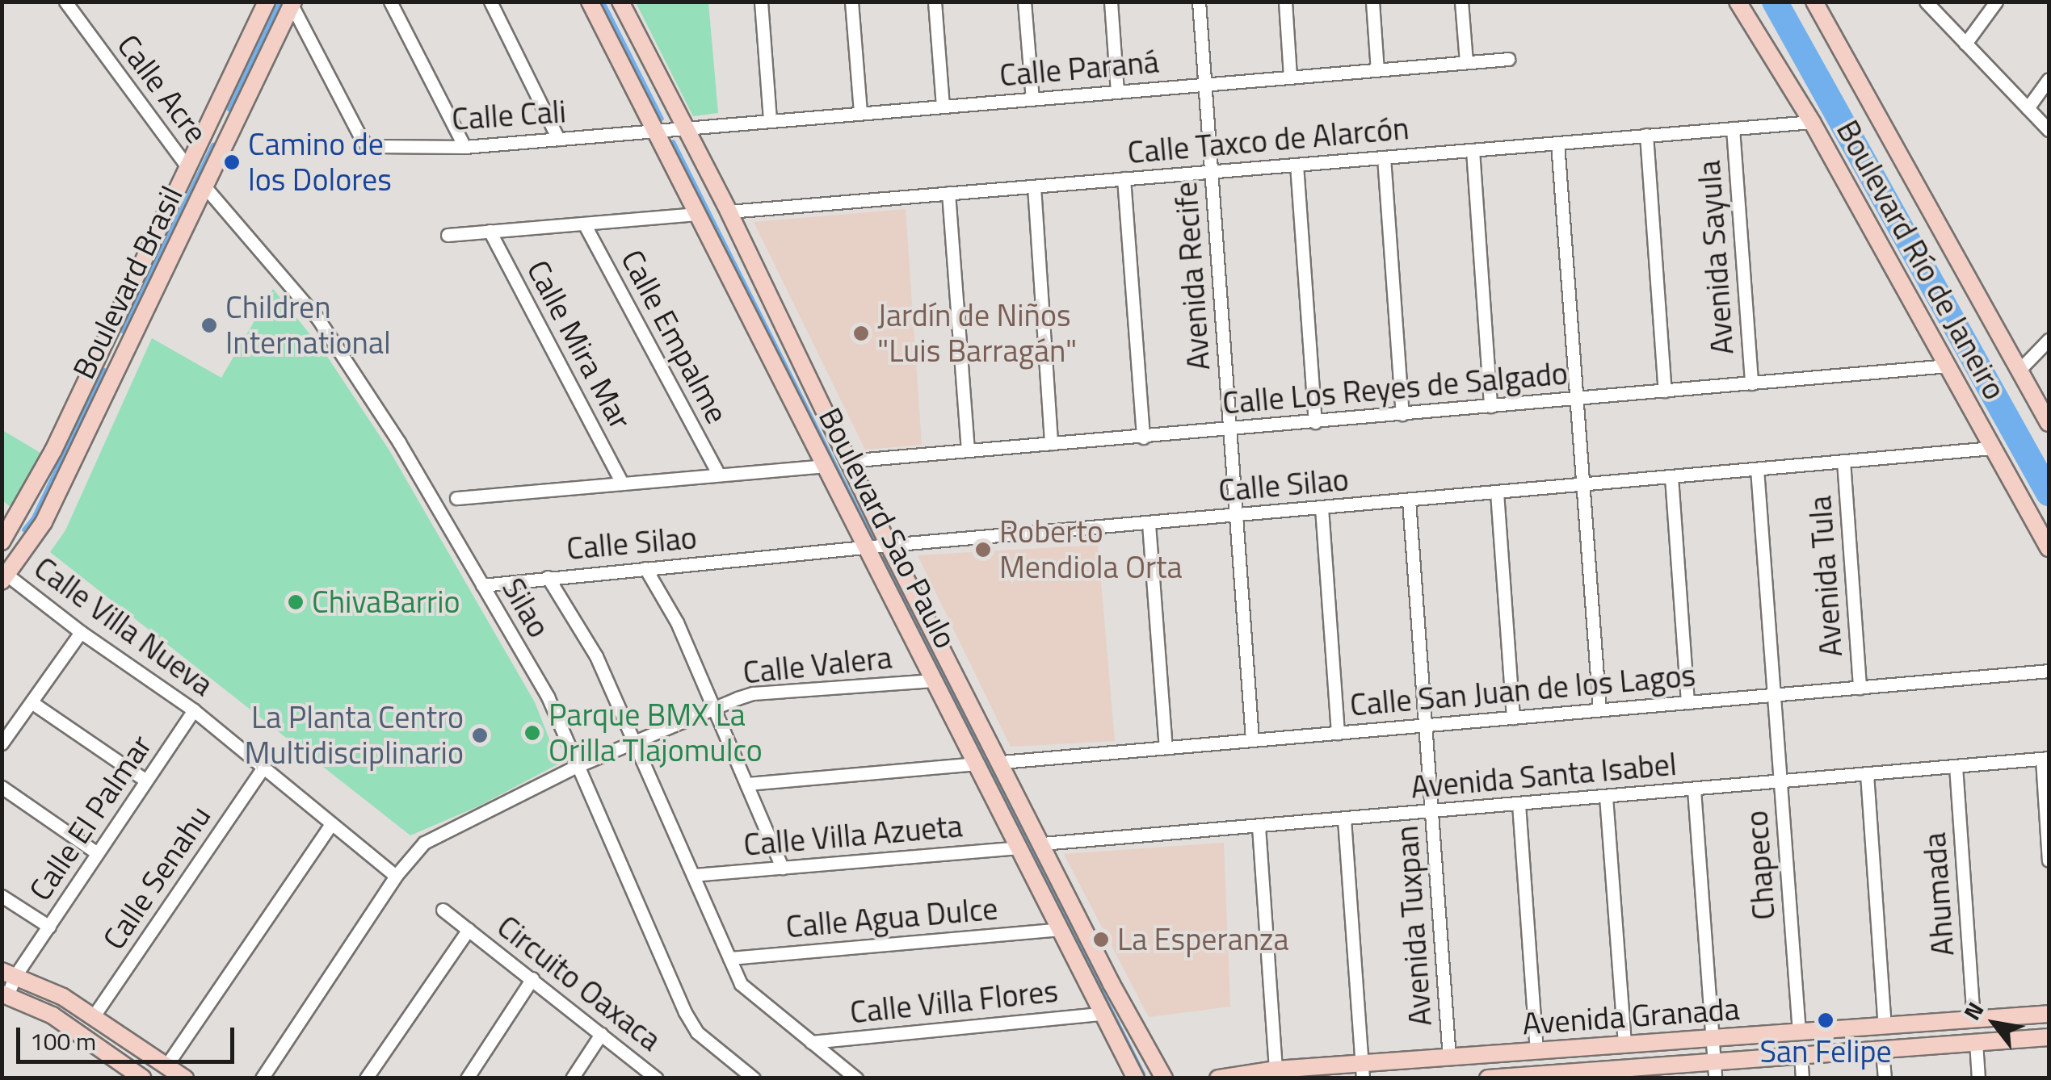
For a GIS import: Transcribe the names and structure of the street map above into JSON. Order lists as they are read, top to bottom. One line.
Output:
{"streets":{"main road":["Boulevard Río de Janeiro","Boulevard Brasil","Boulevard Sao Paulo","Avenida Granada"],"street":["Calle Paraná","Calle Acre","Calle Cali","Calle Taxco de Alarcón","Avenida Sayula","Avenida Recife","Calle Empalme","Calle Mira Mar","Calle Los Reyes de Salgado","Calle Silao","Avenida Tula","Silao","Calle Villa Nueva","Calle Valera","Calle San Juan de los Lagos","Avenida Santa Isabel","Calle El Palmar","Calle Villa Azueta","Chapeco","Calle Senahu","Ahumada","Calle Agua Dulce","Avenida Tuxpan","Circuito Oaxaca","Calle Villa Flores"]},"crossings":[["Calle Paraná","Calle Cali"],["Calle Paraná","Avenida Recife"],["Calle Paraná","Boulevard Sao Paulo"],["Calle Acre","Boulevard Brasil"],["Calle Cali","Boulevard Brasil"],["Calle Cali","Boulevard Sao Paulo"],["Calle Taxco de Alarcón","Avenida Sayula"],["Calle Taxco de Alarcón","Boulevard Río de Janeiro"],["Calle Taxco de Alarcón","Avenida Recife"],["Calle Taxco de Alarcón","Boulevard Sao Paulo"],["Avenida Sayula","Calle Los Reyes de Salgado"],["Boulevard Río de Janeiro","Calle Los Reyes de Salgado"],["Boulevard Río de Janeiro","Calle Silao"],["Avenida Recife","Calle Los Reyes de Salgado"],["Avenida Recife","Calle Silao"],["Avenida Recife","Calle San Juan de los Lagos"],["Boulevard Brasil","Silao"],["Boulevard Brasil","Calle Villa Nueva"],["Calle Los Reyes de Salgado","Boulevard Sao Paulo"],["Calle Silao","Boulevard Sao Paulo"],["Calle Silao","Avenida Tula"],["Calle Silao","Silao"],["Calle Silao","Chapeco"],["Calle Silao","Avenida Tuxpan"],["Boulevard Sao Paulo","Calle Valera"],["Boulevard Sao Paulo","Calle San Juan de los Lagos"],["Boulevard Sao Paulo","Avenida Santa Isabel"],["Boulevard Sao Paulo","Calle Villa Azueta"],["Boulevard Sao Paulo","Calle Agua Dulce"],["Boulevard Sao Paulo","Calle Villa Flores"],["Avenida Tula","Calle San Juan de los Lagos"],["Silao","Calle Valera"],["Calle Villa Nueva","Calle Valera"],["Calle Villa Nueva","Calle El Palmar"],["Calle Villa Nueva","Calle Senahu"],["Calle San Juan de los Lagos","Chapeco"],["Calle San Juan de los Lagos","Avenida Tuxpan"],["Avenida Santa Isabel","Chapeco"],["Avenida Santa Isabel","Ahumada"],["Avenida Santa Isabel","Avenida Tuxpan"],["Chapeco","Avenida Granada"],["Ahumada","Avenida Granada"],["Avenida Tuxpan","Avenida Granada"]],"places":["Camino de los Dolores","Children International","Jardín de Niños \"Luis Barragán\"","Roberto Mendiola Orta","ChivaBarrio","Parque BMX La Orilla Tlajomulco","La Planta Centro Multidisciplinario","La Esperanza","San Felipe"],"scale_bar":"100 m","north":"top left"}
